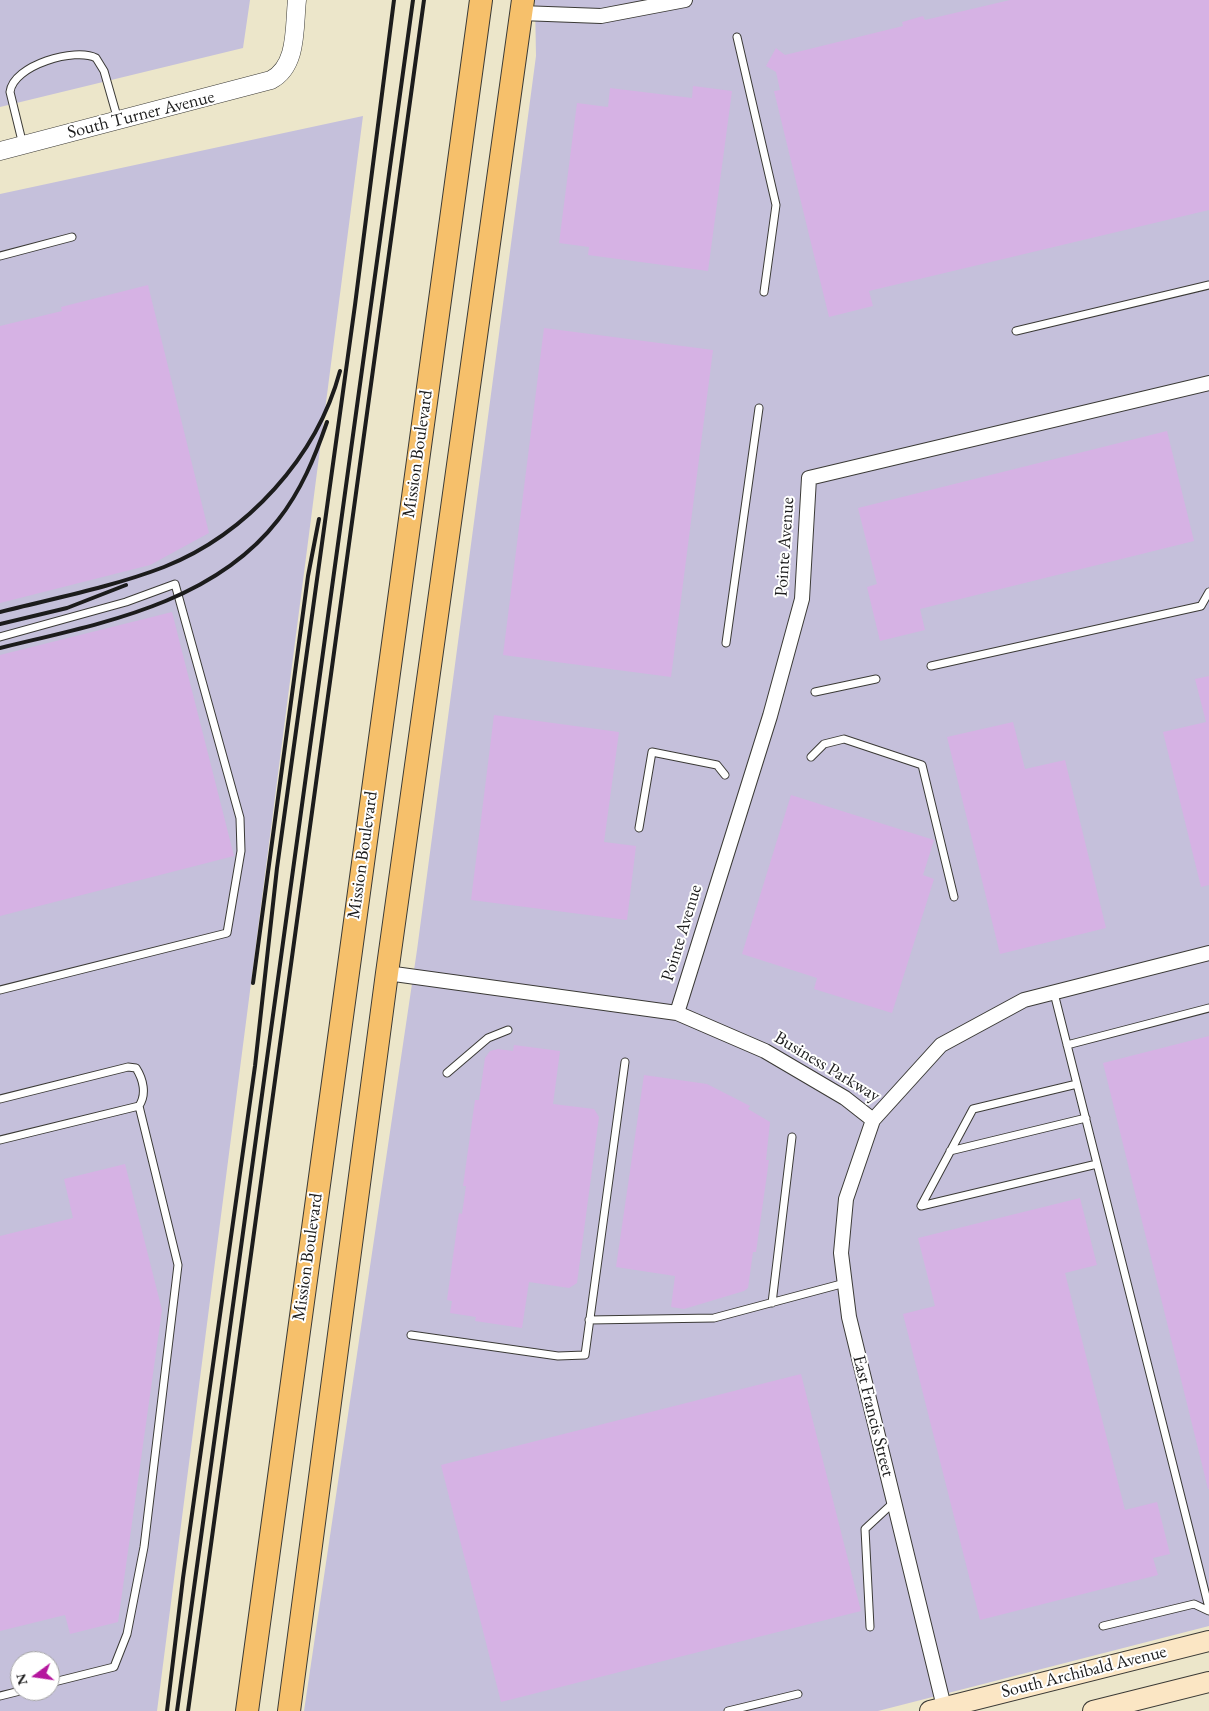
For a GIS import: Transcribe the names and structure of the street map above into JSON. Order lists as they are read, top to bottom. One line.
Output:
{"streets":{"main road":["Mission Boulevard","South Archibald Avenue"],"street":["South Turner Avenue","Pointe Avenue","Business Parkway","East Francis Street"]},"crossings":[["Pointe Avenue","Business Parkway"],["Business Parkway","East Francis Street"],["East Francis Street","South Archibald Avenue"]],"north":"left"}
